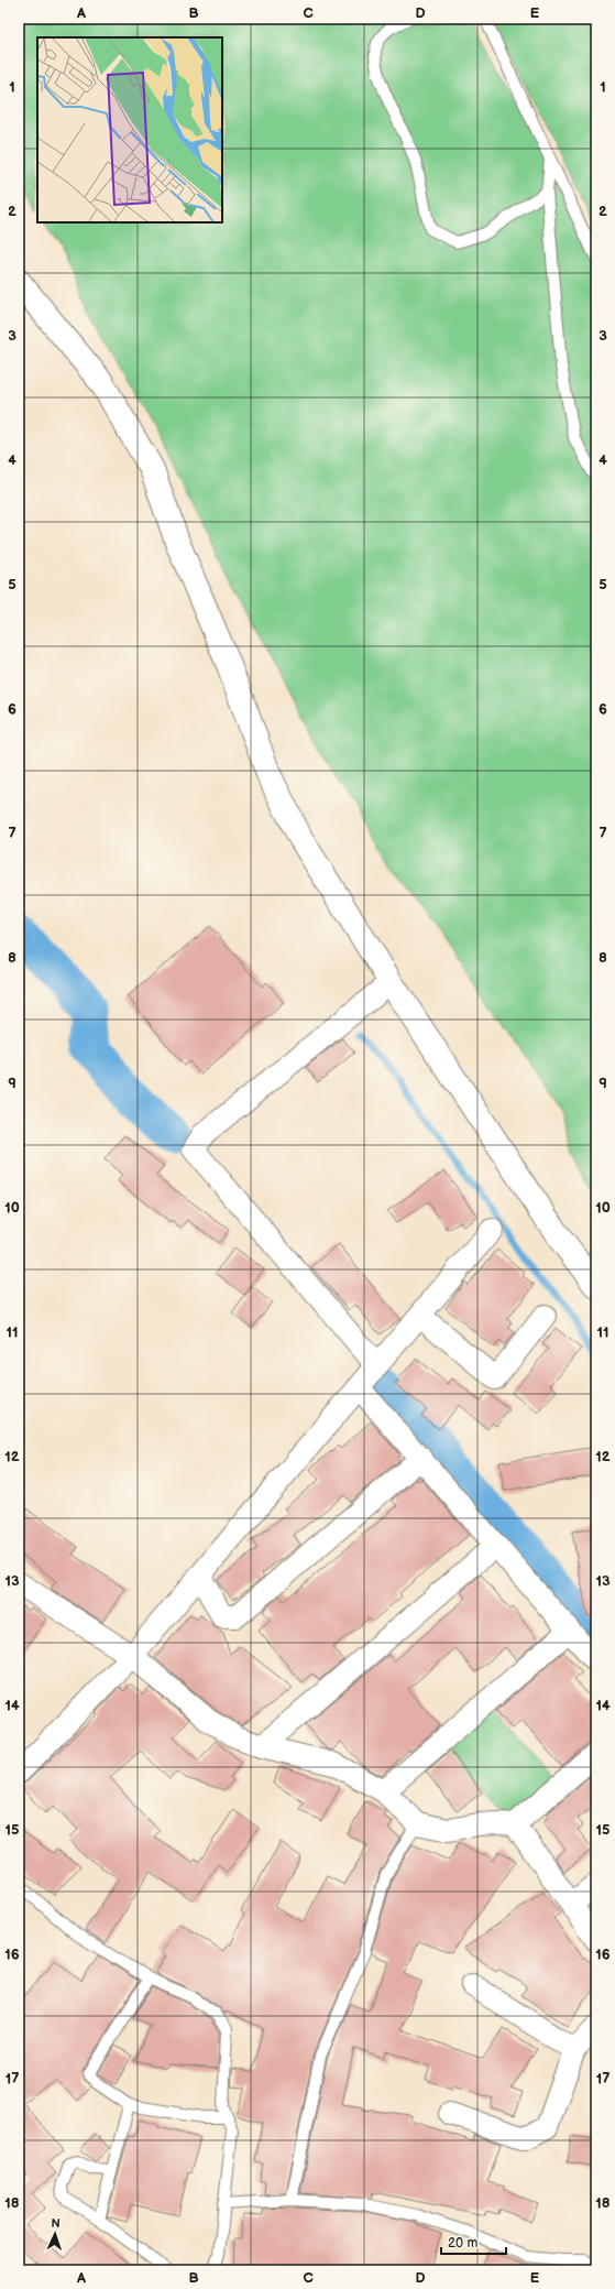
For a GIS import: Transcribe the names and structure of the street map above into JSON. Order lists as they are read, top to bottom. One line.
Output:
{"scale_bar":"20 m","north":"top","grid":{"columns":["A","B","C","D","E"],"rows":["1","2","3","4","5","6","7","8","9","10","11","12","13","14","15","16","17","18"]}}
